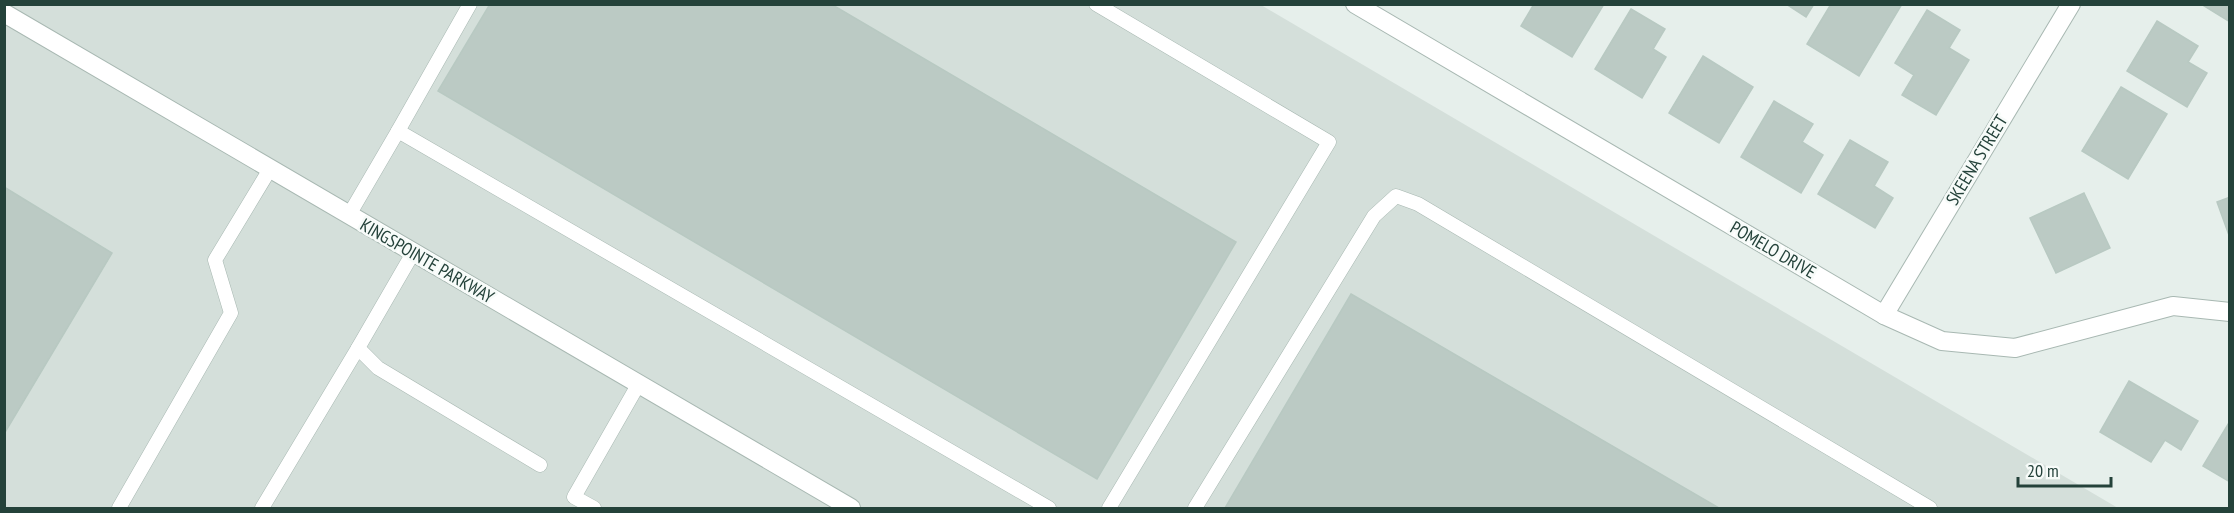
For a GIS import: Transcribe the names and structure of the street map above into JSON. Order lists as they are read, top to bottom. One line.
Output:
{"streets":{"street":["SKEENA STREET","POMELO DRIVE","KINGSPOINTE PARKWAY"]},"crossings":[["SKEENA STREET","POMELO DRIVE"]],"scale_bar":"20 m"}
